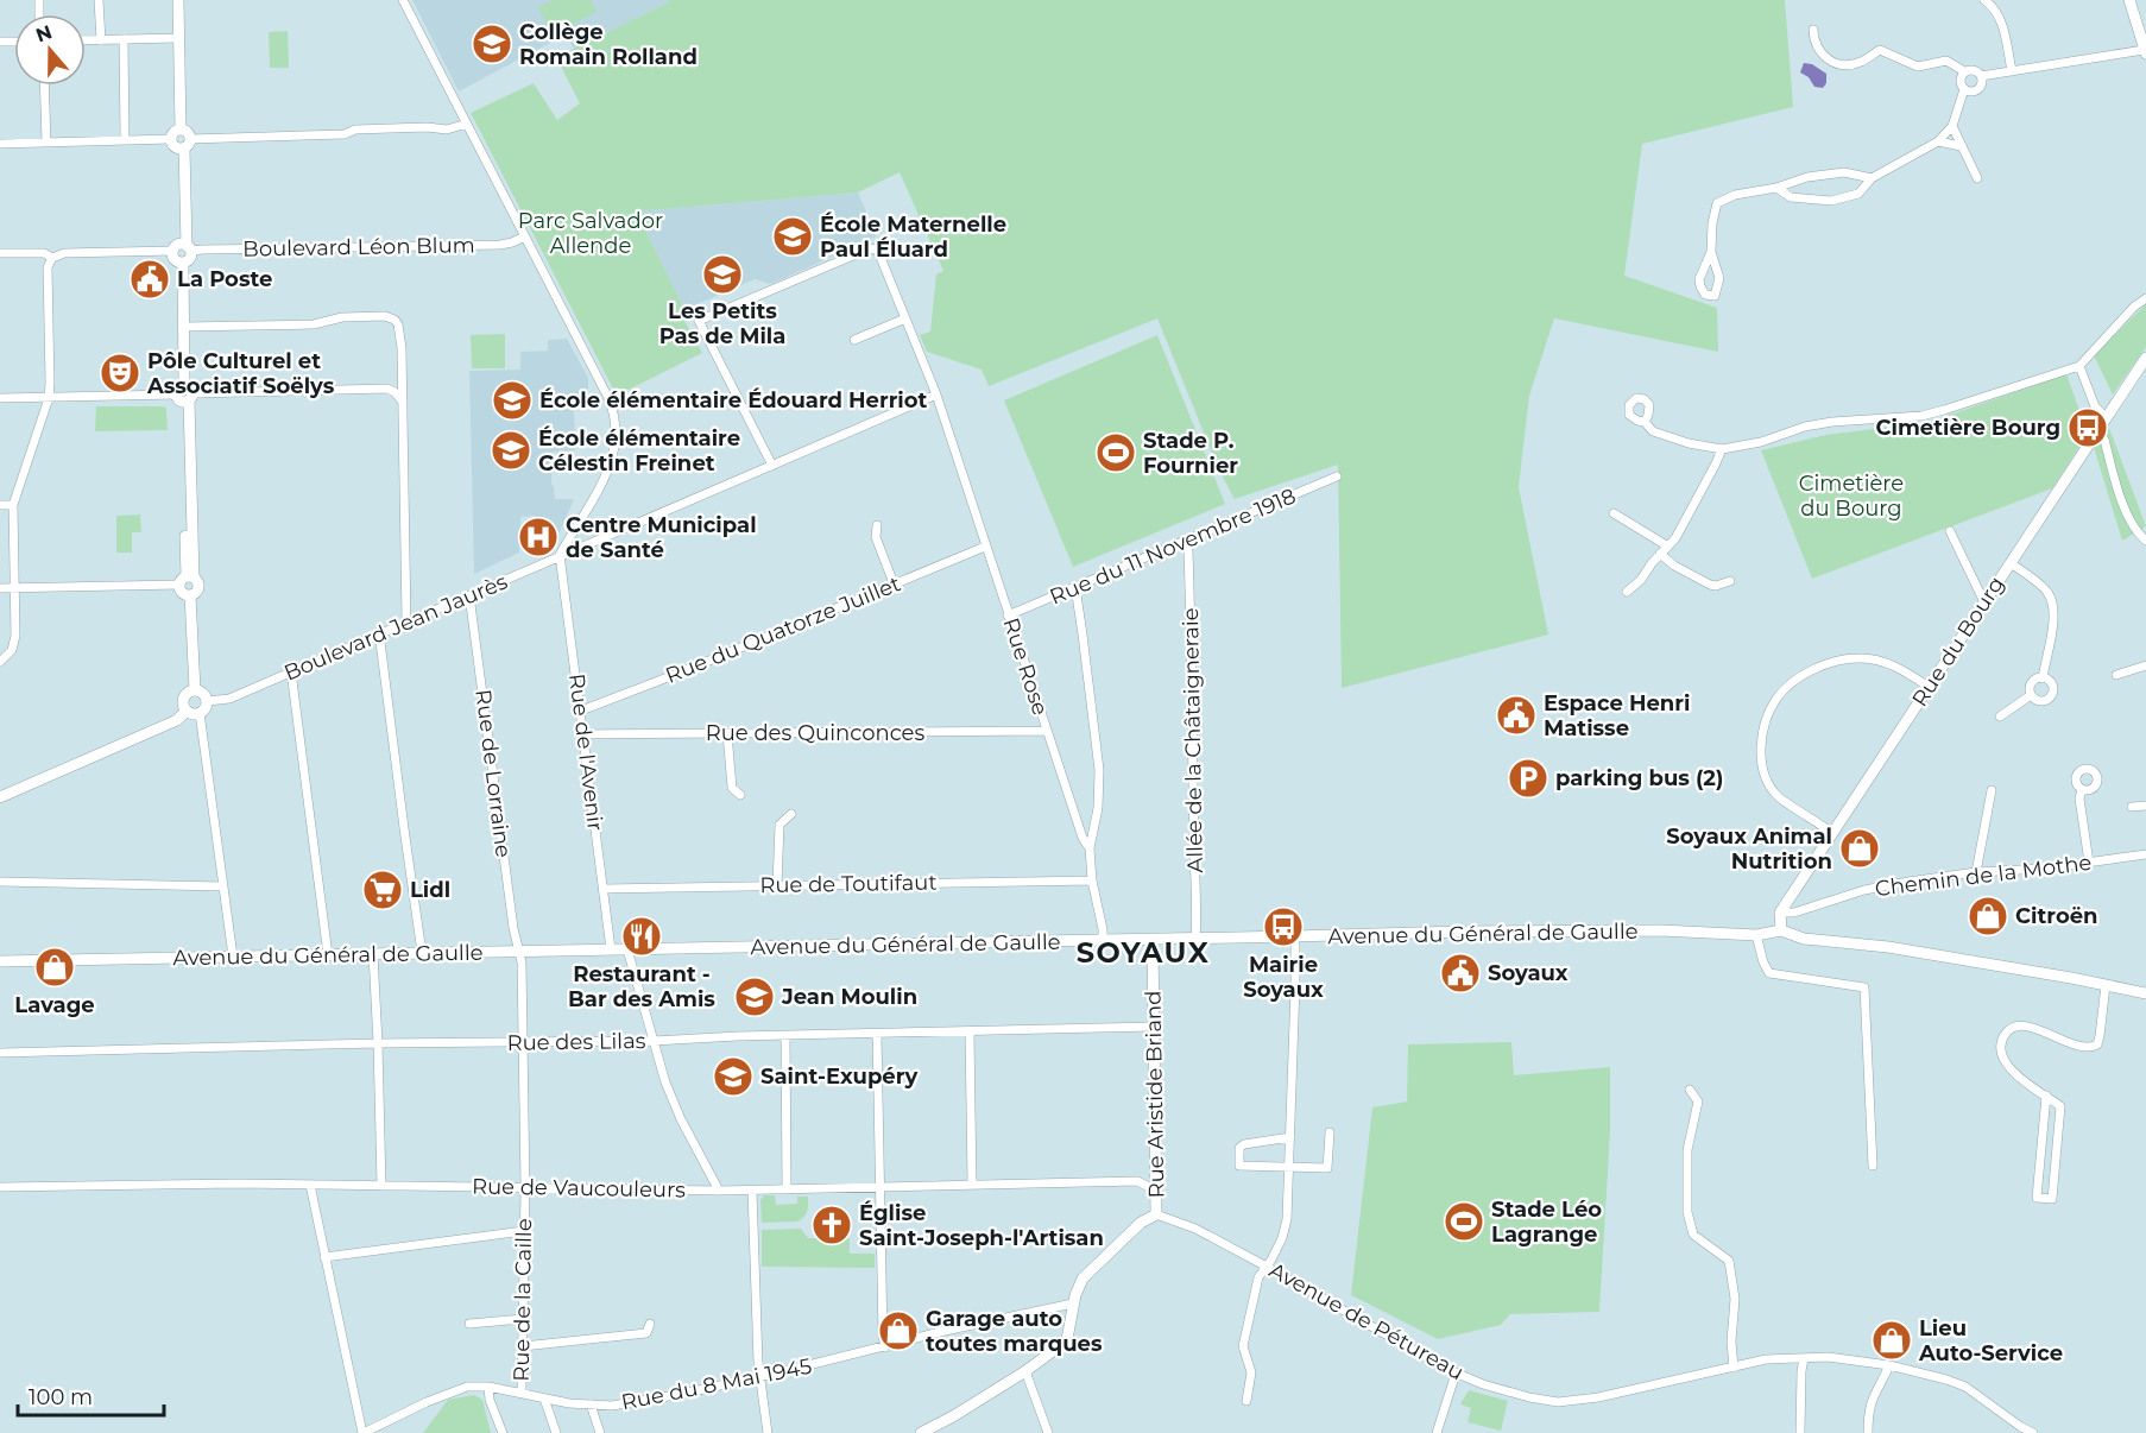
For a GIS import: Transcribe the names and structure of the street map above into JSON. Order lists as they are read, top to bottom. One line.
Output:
{"streets":{"street":["Boulevard Léon Blum","Rue du 11 Novembre 1918","Boulevard Jean Jaurès","Rue du Quatorze Juillet","Rue du Bourg","Rue Rose","Rue des Quinconces","Allée de la Châtaigneraie","Rue de l'Avenir","Rue de Lorraine","Chemin de la Mothe","Rue de Toutifaut","Avenue du Général de Gaulle","Rue des Lilas","Rue Aristide Briand","Rue de Vaucouleurs","Rue de la Caille","Avenue de Pétureau","Rue du 8 Mai 1945"]},"crossings":[["Rue du 11 Novembre 1918","Rue Rose"],["Rue du 11 Novembre 1918","Allée de la Châtaigneraie"],["Boulevard Jean Jaurès","Rue Rose"],["Boulevard Jean Jaurès","Rue de l'Avenir"],["Boulevard Jean Jaurès","Rue de Lorraine"],["Rue du Quatorze Juillet","Rue Rose"],["Rue du Quatorze Juillet","Rue de l'Avenir"],["Rue du Bourg","Chemin de la Mothe"],["Rue Rose","Rue des Quinconces"],["Rue Rose","Rue de Toutifaut"],["Rue Rose","Avenue du Général de Gaulle"],["Rue des Quinconces","Rue de l'Avenir"],["Allée de la Châtaigneraie","Avenue du Général de Gaulle"],["Rue de l'Avenir","Rue de Toutifaut"],["Rue de l'Avenir","Avenue du Général de Gaulle"],["Rue de Lorraine","Avenue du Général de Gaulle"],["Rue de Lorraine","Rue de la Caille"],["Avenue du Général de Gaulle","Rue Aristide Briand"],["Avenue du Général de Gaulle","Rue de la Caille"],["Rue des Lilas","Rue Aristide Briand"],["Rue des Lilas","Rue de la Caille"],["Rue Aristide Briand","Rue de Vaucouleurs"],["Rue Aristide Briand","Avenue de Pétureau"],["Rue Aristide Briand","Rue du 8 Mai 1945"],["Rue de Vaucouleurs","Rue de la Caille"],["Rue de la Caille","Rue du 8 Mai 1945"]],"districts":["SOYAUX"],"parks":["Parc Salvador Allende","Cimetière du Bourg"],"places":{"school or university":["Collège Romain Rolland","École Maternelle Paul Éluard","Les Petits Pas de Mila","École élémentaire Édouard Herriot","École élémentaire Célestin Freinet","Jean Moulin","Saint-Exupéry"],"public building":["La Poste","Espace Henri Matisse","Soyaux"],"theatre":["Pôle Culturel et Associatif Soëlys"],"bus stop":["Cimetière Bourg","Mairie Soyaux"],"sports":["Stade P. Fournier","Stade Léo Lagrange"],"hospital":["Centre Municipal de Santé"],"parking":["parking bus (2)"],"shop":["Soyaux Animal Nutrition","Citroën","Lavage","Garage auto toutes marques","Lieu Auto-Service"],"supermarket":["Lidl"],"restaurant":["Restaurant - Bar des Amis"],"church":["Église Saint-Joseph-l'Artisan"]},"scale_bar":"100 m","north":"top"}
